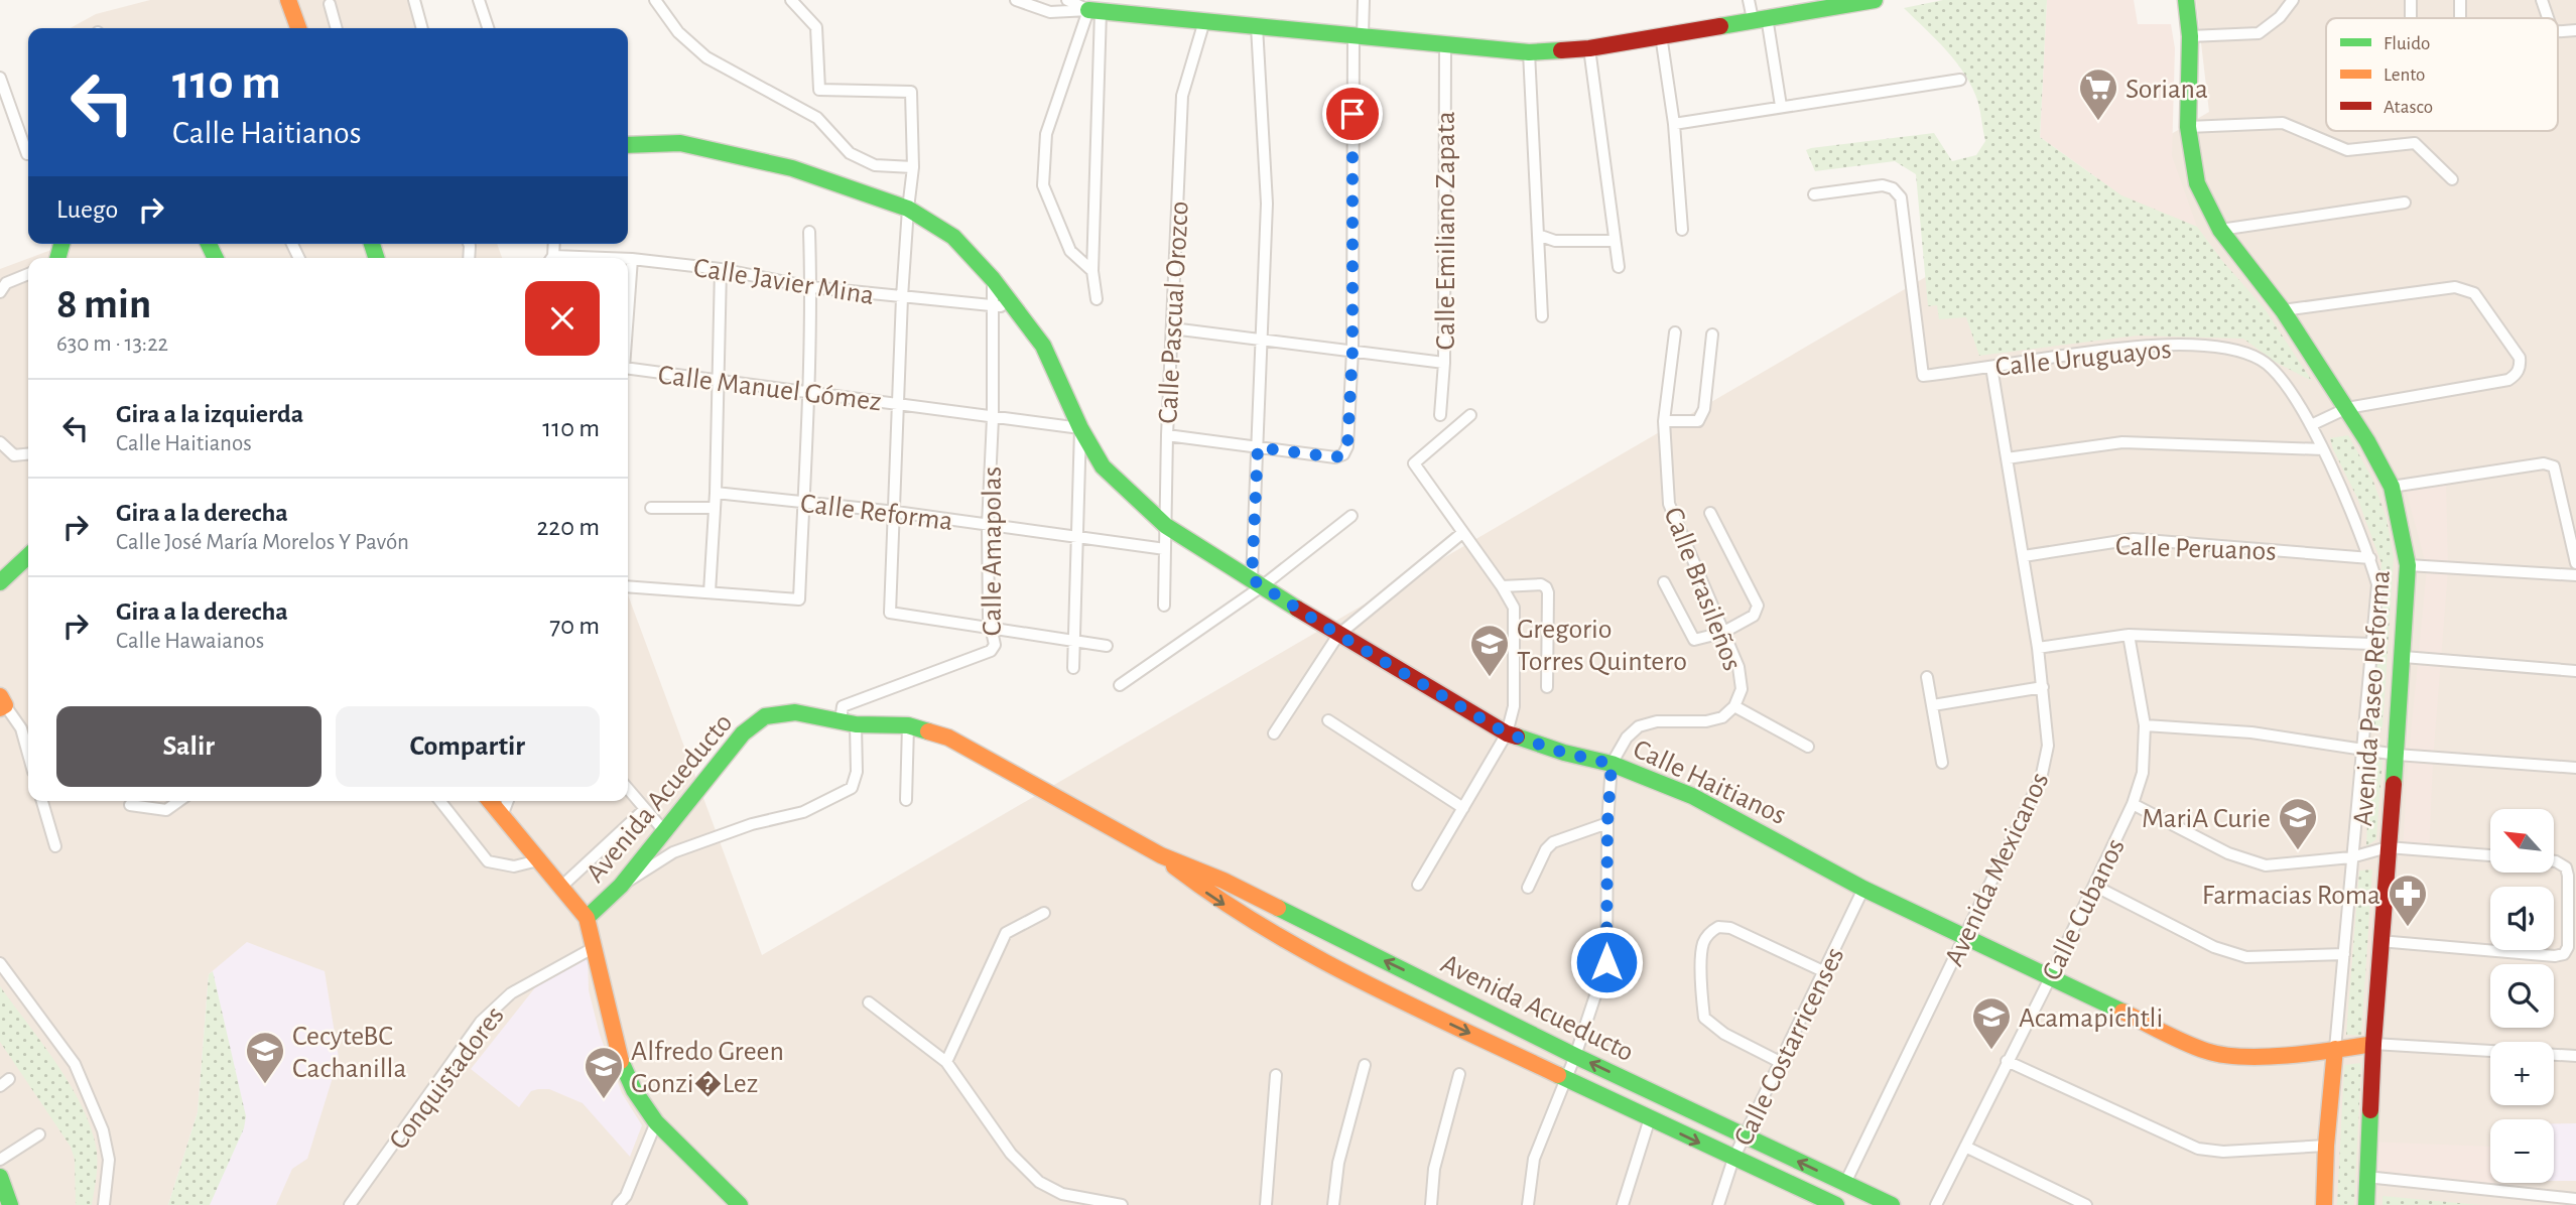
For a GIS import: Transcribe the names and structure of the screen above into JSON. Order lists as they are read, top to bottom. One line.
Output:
{"streets":{"main road":["Avenida Paseo Reforma","Calle Haitianos","Avenida Acueducto"],"street":["Calle Emiliano Zapata","Calle Javier Mina","Calle Pascual Orozco","Calle Uruguayos","Calle Manuel Gómez","Calle Reforma","Calle Peruanos","Calle Amapolas","Calle Brasileños","Avenida Mexicanos","Calle Cubanos","Calle Costarricenses","Conquistadores"]},"crossings":[["Calle Javier Mina","Calle Manuel Gómez"],["Calle Javier Mina","Calle Amapolas"],["Calle Javier Mina","Calle Haitianos"],["Calle Pascual Orozco","Calle Reforma"],["Calle Pascual Orozco","Calle Haitianos"],["Calle Uruguayos","Avenida Paseo Reforma"],["Calle Uruguayos","Avenida Mexicanos"],["Calle Manuel Gómez","Calle Amapolas"],["Calle Manuel Gómez","Calle Haitianos"],["Calle Reforma","Calle Amapolas"],["Calle Peruanos","Avenida Paseo Reforma"],["Calle Peruanos","Avenida Mexicanos"],["Calle Amapolas","Calle Haitianos"],["Calle Amapolas","Avenida Acueducto"],["Calle Brasileños","Calle Haitianos"],["Calle Brasileños","Avenida Acueducto"],["Avenida Paseo Reforma","Calle Haitianos"],["Calle Haitianos","Avenida Mexicanos"],["Calle Haitianos","Calle Cubanos"],["Calle Haitianos","Calle Costarricenses"],["Avenida Acueducto","Avenida Mexicanos"],["Avenida Acueducto","Calle Costarricenses"]],"places":{"supermarket":["Soriana"],"school or university":["Gregorio Torres Quintero","MariA Curie","Acamapichtli","CecyteBC Cachanilla","Alfredo Green Gonzi�Lez"],"pharmacy":["Farmacias Roma"]},"legend":["Fluido","Lento","Atasco"],"north":"top left","page":{"turn":["110 m","Calle Haitianos"],"then":"Luego","heading":["8 min","630 m · 13:22"],"list":[{"name":"Gira a la izquierda","note":"Calle Haitianos","value":"110 m"},{"name":"Gira a la derecha","note":"Calle José María Morelos Y Pavón","value":"220 m"},{"name":"Gira a la derecha","note":"Calle Hawaianos","value":"70 m"}],"buttons":["Salir","Compartir"],"map_buttons":["+","−"]}}
